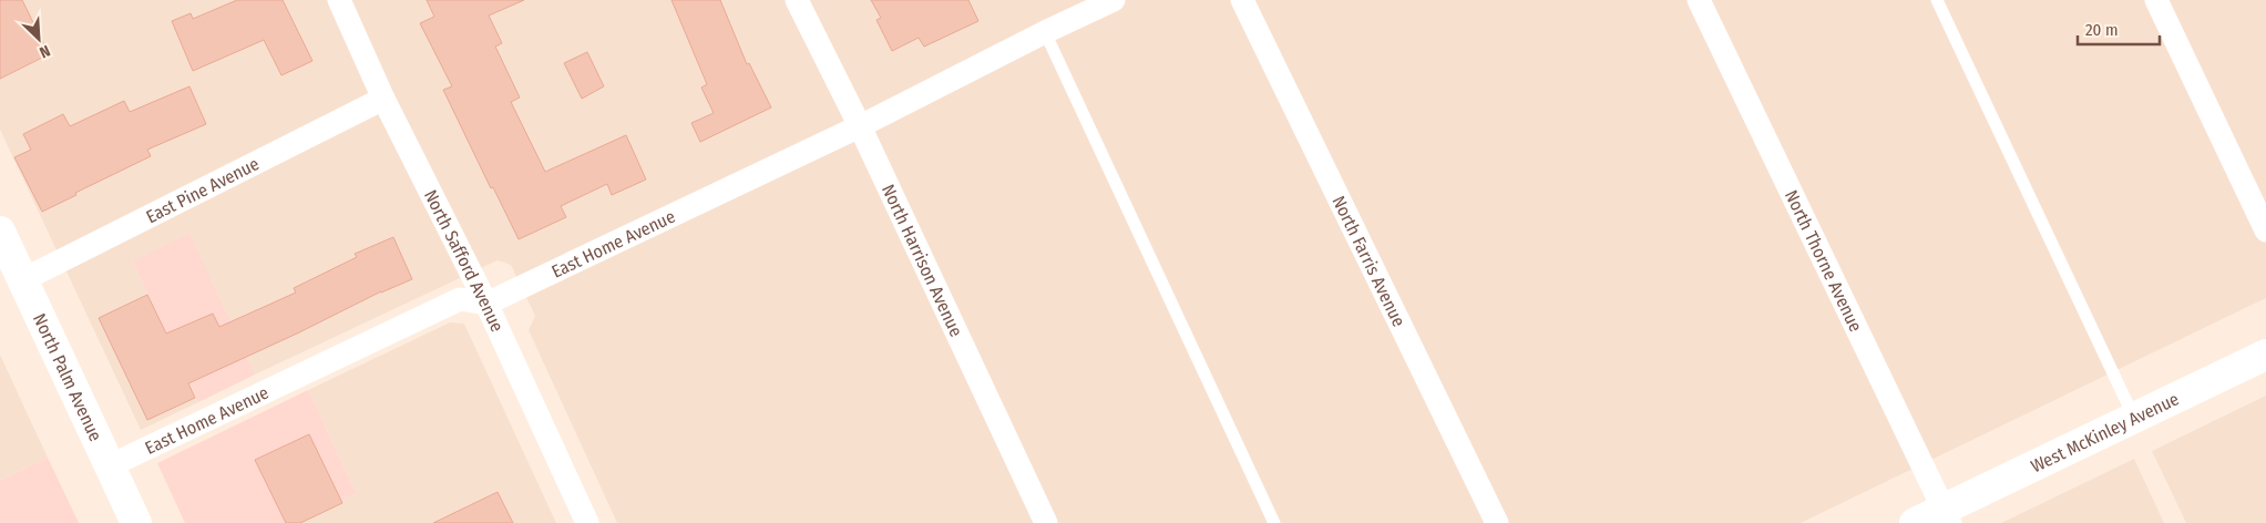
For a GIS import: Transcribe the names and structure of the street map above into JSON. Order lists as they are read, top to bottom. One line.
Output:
{"streets":{"main road":["North Palm Avenue","West McKinley Avenue"],"street":["East Pine Avenue","East Home Avenue","North Safford Avenue","North Harrison Avenue","North Farris Avenue","North Thorne Avenue"]},"crossings":[["East Pine Avenue","North Safford Avenue"],["East Pine Avenue","North Palm Avenue"],["East Home Avenue","North Safford Avenue"],["East Home Avenue","North Harrison Avenue"],["East Home Avenue","North Palm Avenue"],["North Thorne Avenue","West McKinley Avenue"]],"scale_bar":"20 m","north":"bottom right"}
